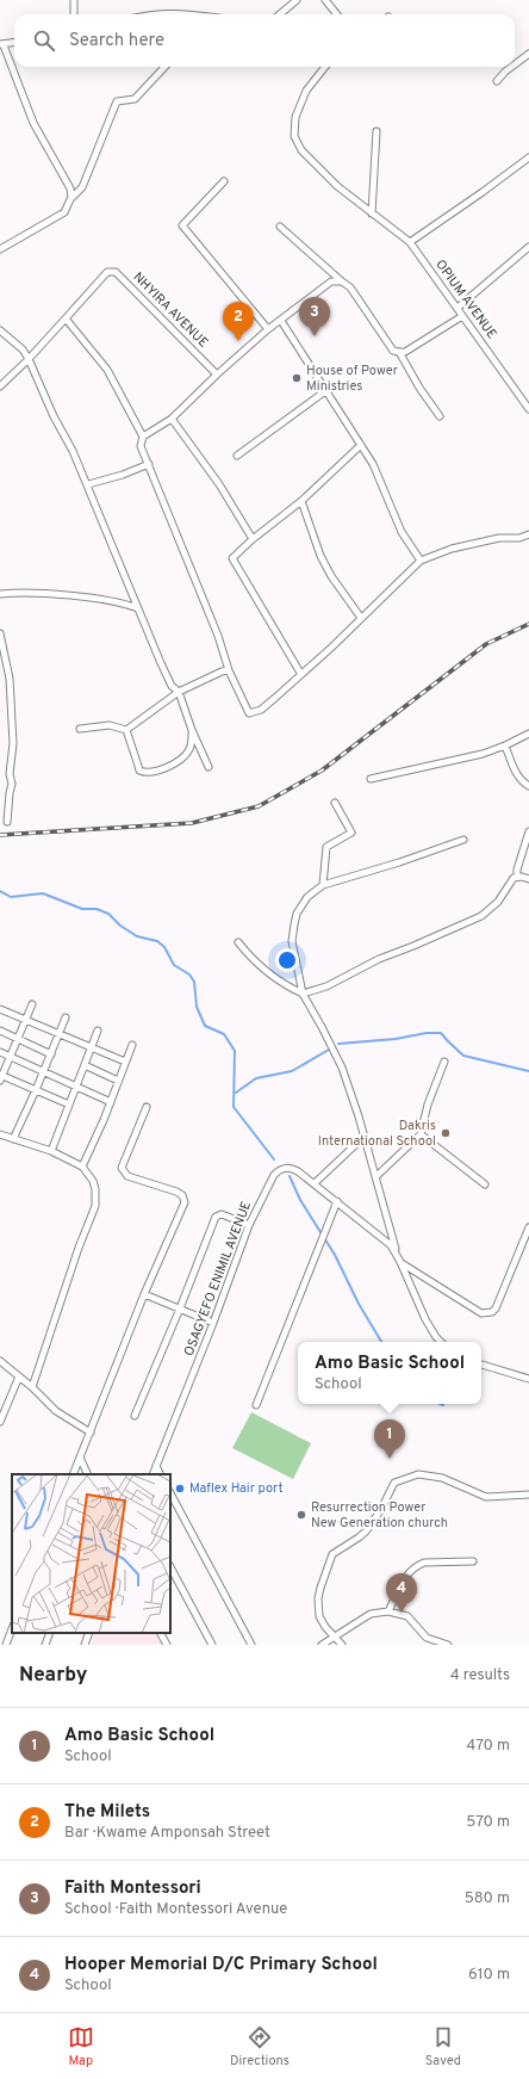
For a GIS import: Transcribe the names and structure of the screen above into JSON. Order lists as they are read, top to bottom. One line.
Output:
{"streets":{"street":["OPIUM AVENUE","NHYIRA AVENUE","OSAGYEFO ENIMIL AVENUE"]},"places":["House of Power Ministries","Dakris International School","Maflex Hair port","Resurrection Power New Generation church"],"page":{"search":"Search here","pins":["3","2","1","4"],"popup":["Amo Basic School","School"],"heading":["Nearby","4 results"],"list":[{"mark":"1","name":"Amo Basic School","note":"School","value":"470 m"},{"mark":"2","name":"The Milets","note":"Bar · Kwame Amponsah Street","value":"570 m"},{"mark":"3","name":"Faith Montessori","note":"School · Faith Montessori Avenue","value":"580 m"},{"mark":"4","name":"Hooper Memorial D/C Primary School","note":"School","value":"610 m"}],"nav":["Map","Directions","Saved"]}}
